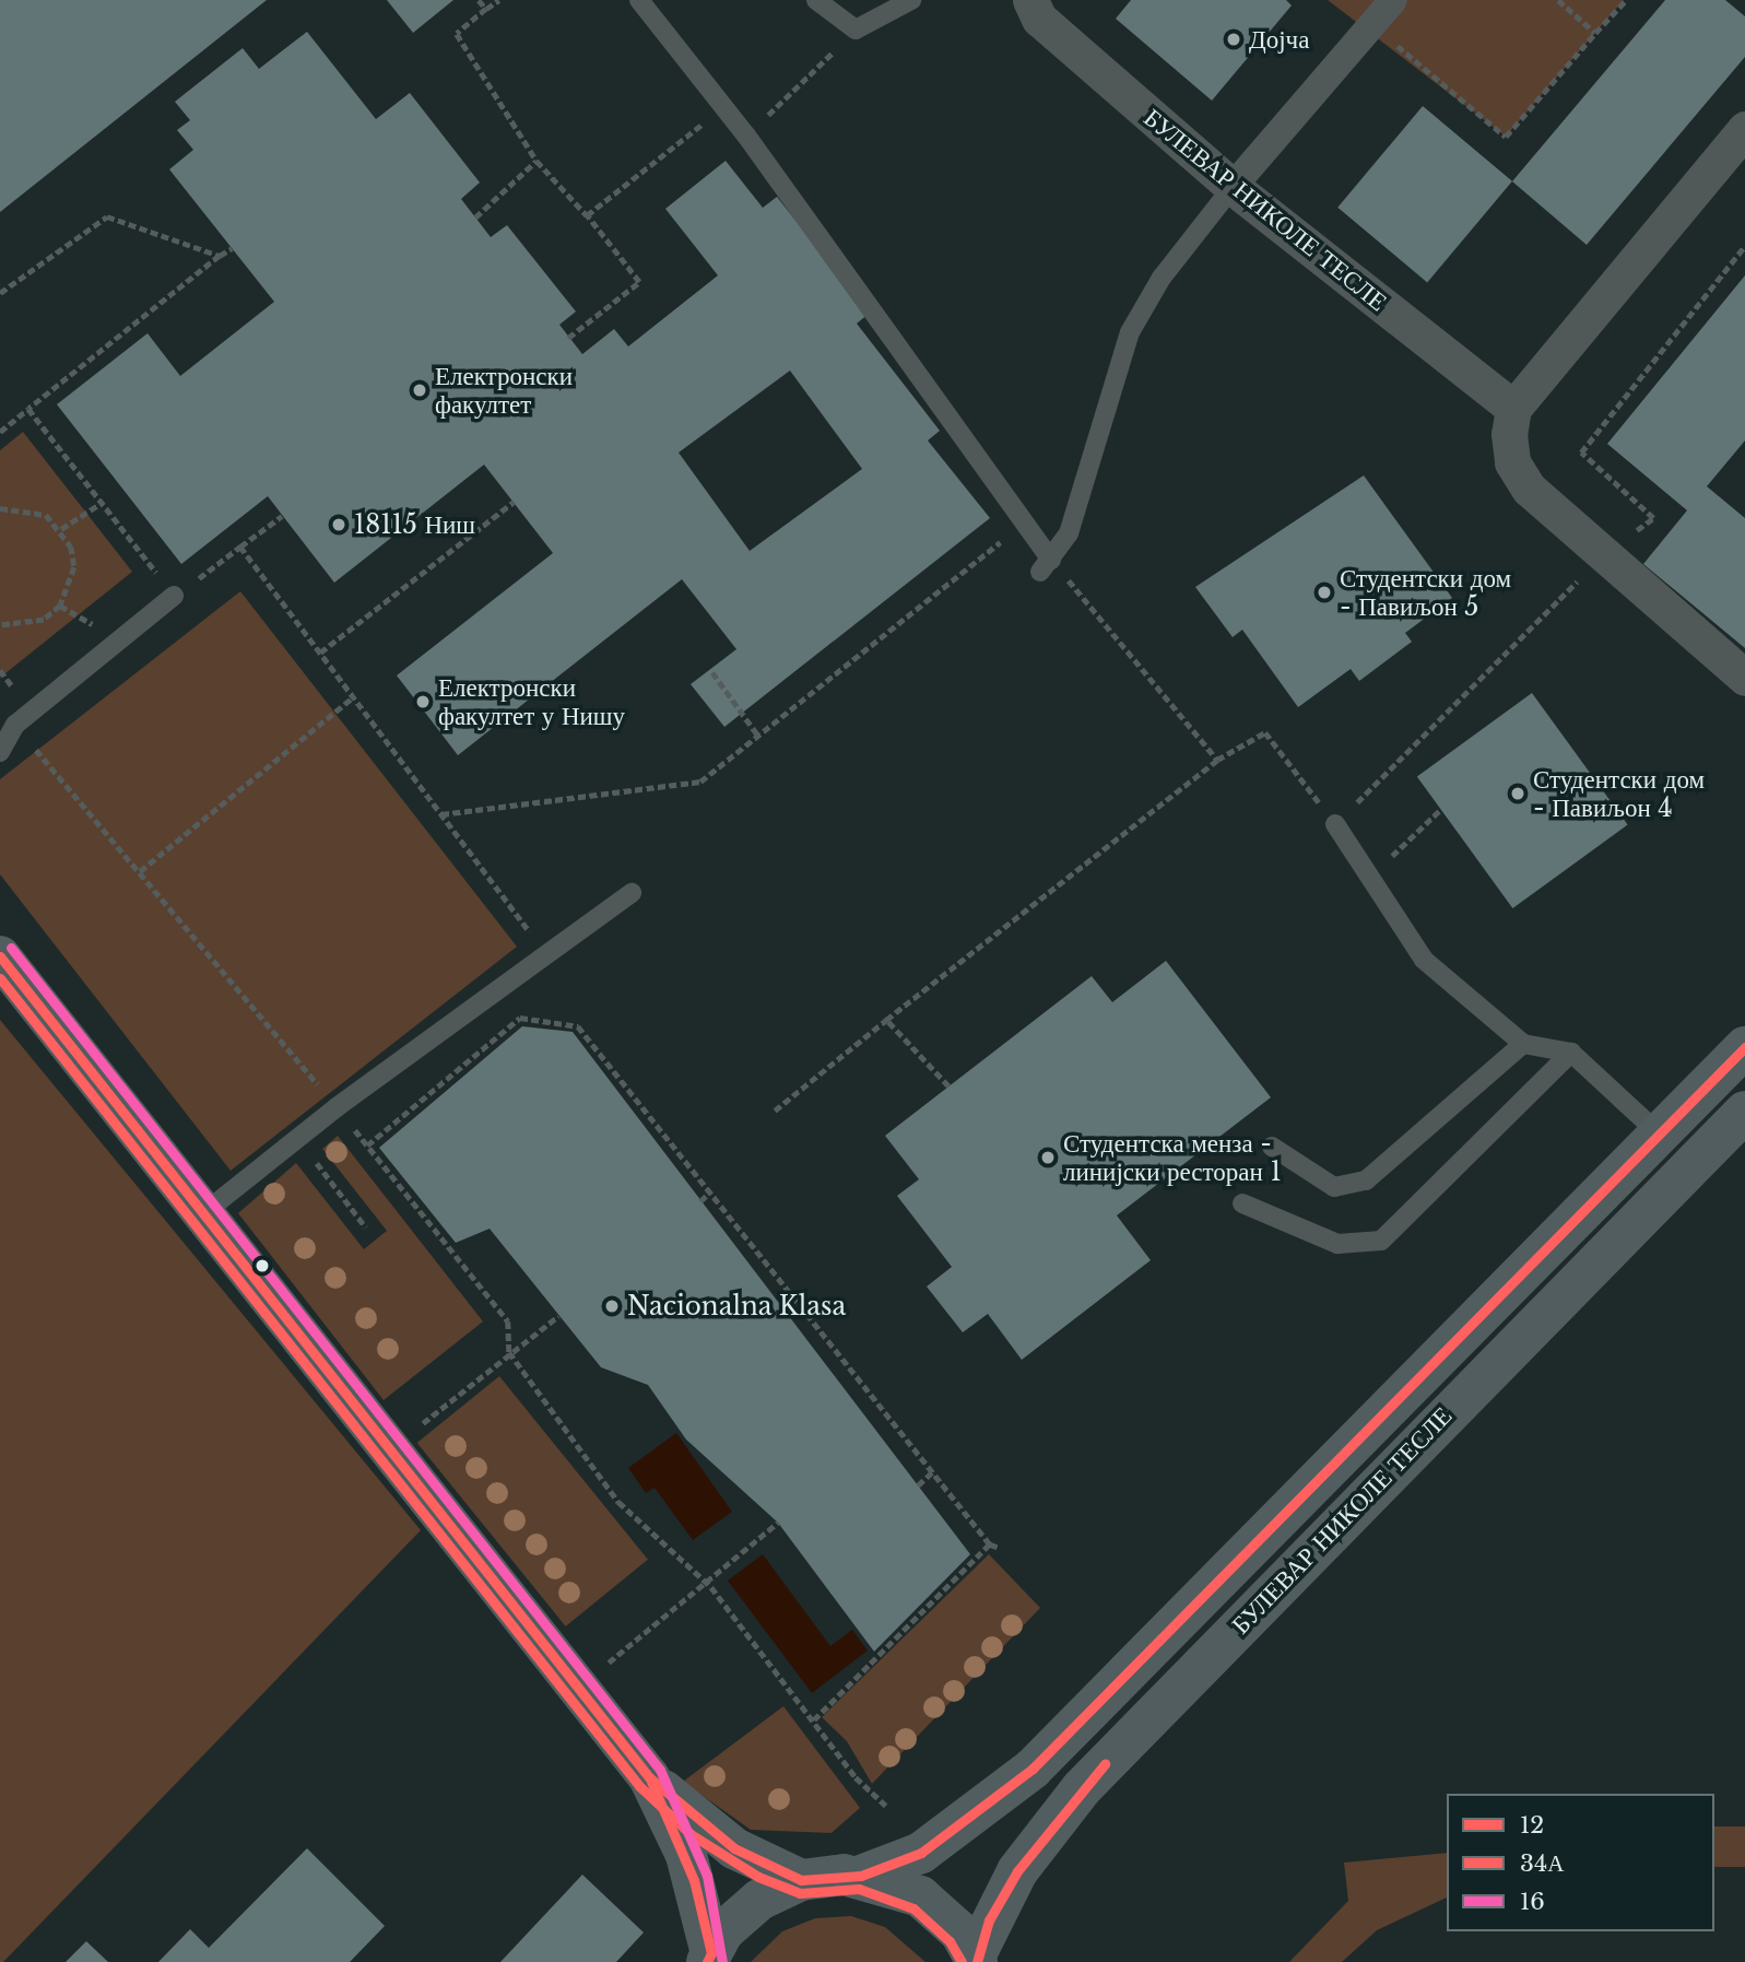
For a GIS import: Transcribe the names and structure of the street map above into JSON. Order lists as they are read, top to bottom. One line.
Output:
{"streets":{"main road":["БУЛЕВАР НИКОЛЕ ТЕСЛЕ"]},"places":["Дојча","Електронски факултет","18115 Ниш","Студентски дом - Павиљон 5","Електронски факултет у Нишу","Студентски дом - Павиљон 4","Студентска менза - линијски ресторан 1","Nacionalna Klasa"],"lines":["transit line 16","transit line 12","transit line 34А"],"legend":["12","34А","16"]}
